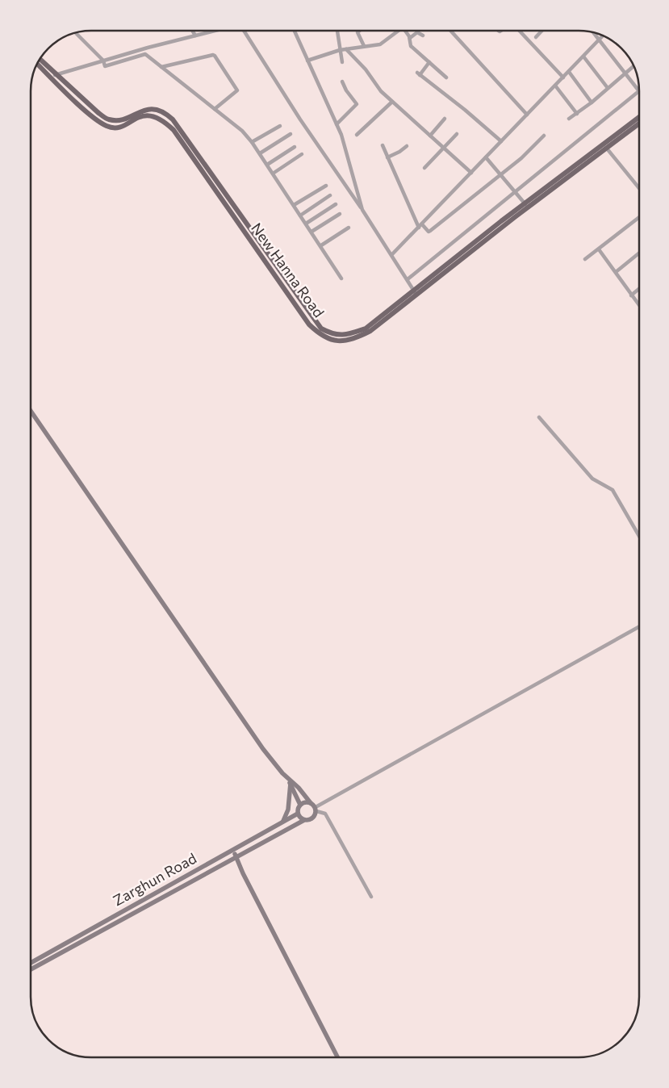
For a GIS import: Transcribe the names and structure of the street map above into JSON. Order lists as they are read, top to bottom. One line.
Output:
{"streets":{"main road":["New Hanna Road"],"street":["Zarghun Road"]}}
